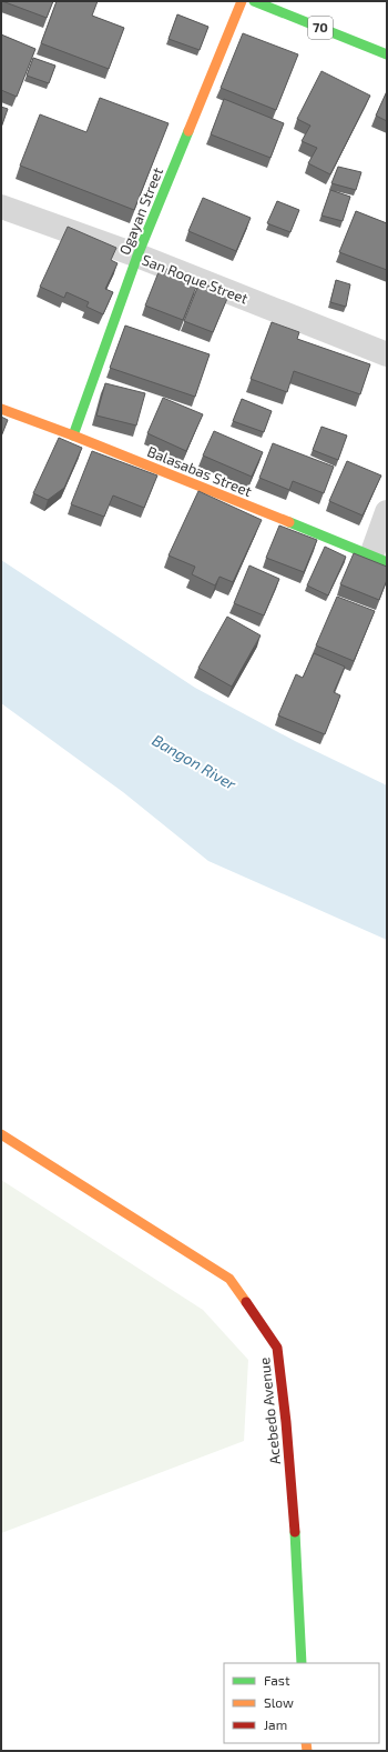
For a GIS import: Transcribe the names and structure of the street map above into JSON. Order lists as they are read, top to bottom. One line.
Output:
{"streets":{"main road":["70","Ogayan Street","Balasabas Street","Acebedo Avenue"],"street":["San Roque Street"]},"crossings":[["Ogayan Street","San Roque Street"],["Ogayan Street","Balasabas Street"]],"water":["Bangon River"],"legend":["Fast","Slow","Jam"]}
